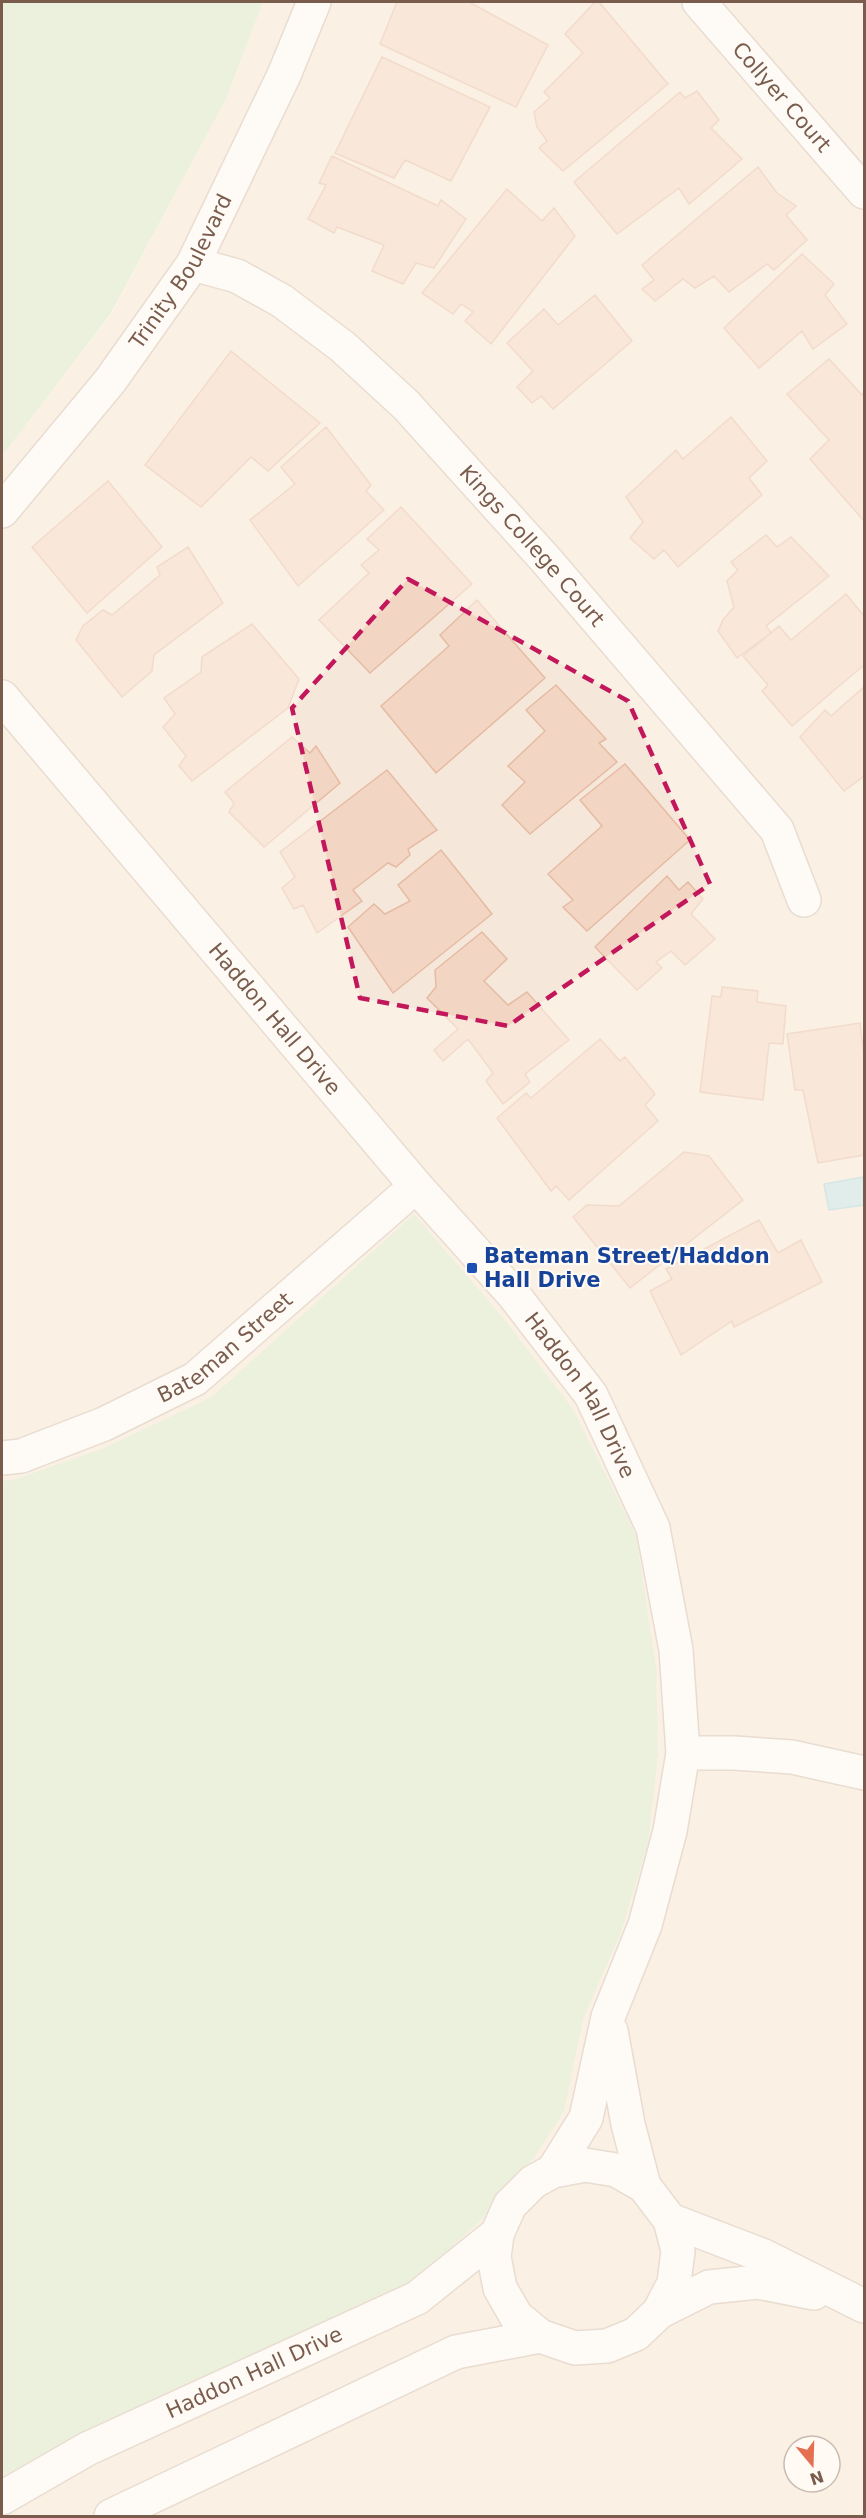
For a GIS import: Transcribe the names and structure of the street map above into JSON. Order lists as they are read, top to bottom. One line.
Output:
{"streets":{"street":["Collyer Court","Trinity Boulevard","Kings College Court","Haddon Hall Drive","Bateman Street"]},"crossings":[["Trinity Boulevard","Kings College Court"],["Haddon Hall Drive","Bateman Street"]],"places":{"transit":["Bateman Street/Haddon Hall Drive"]},"north":"bottom"}
